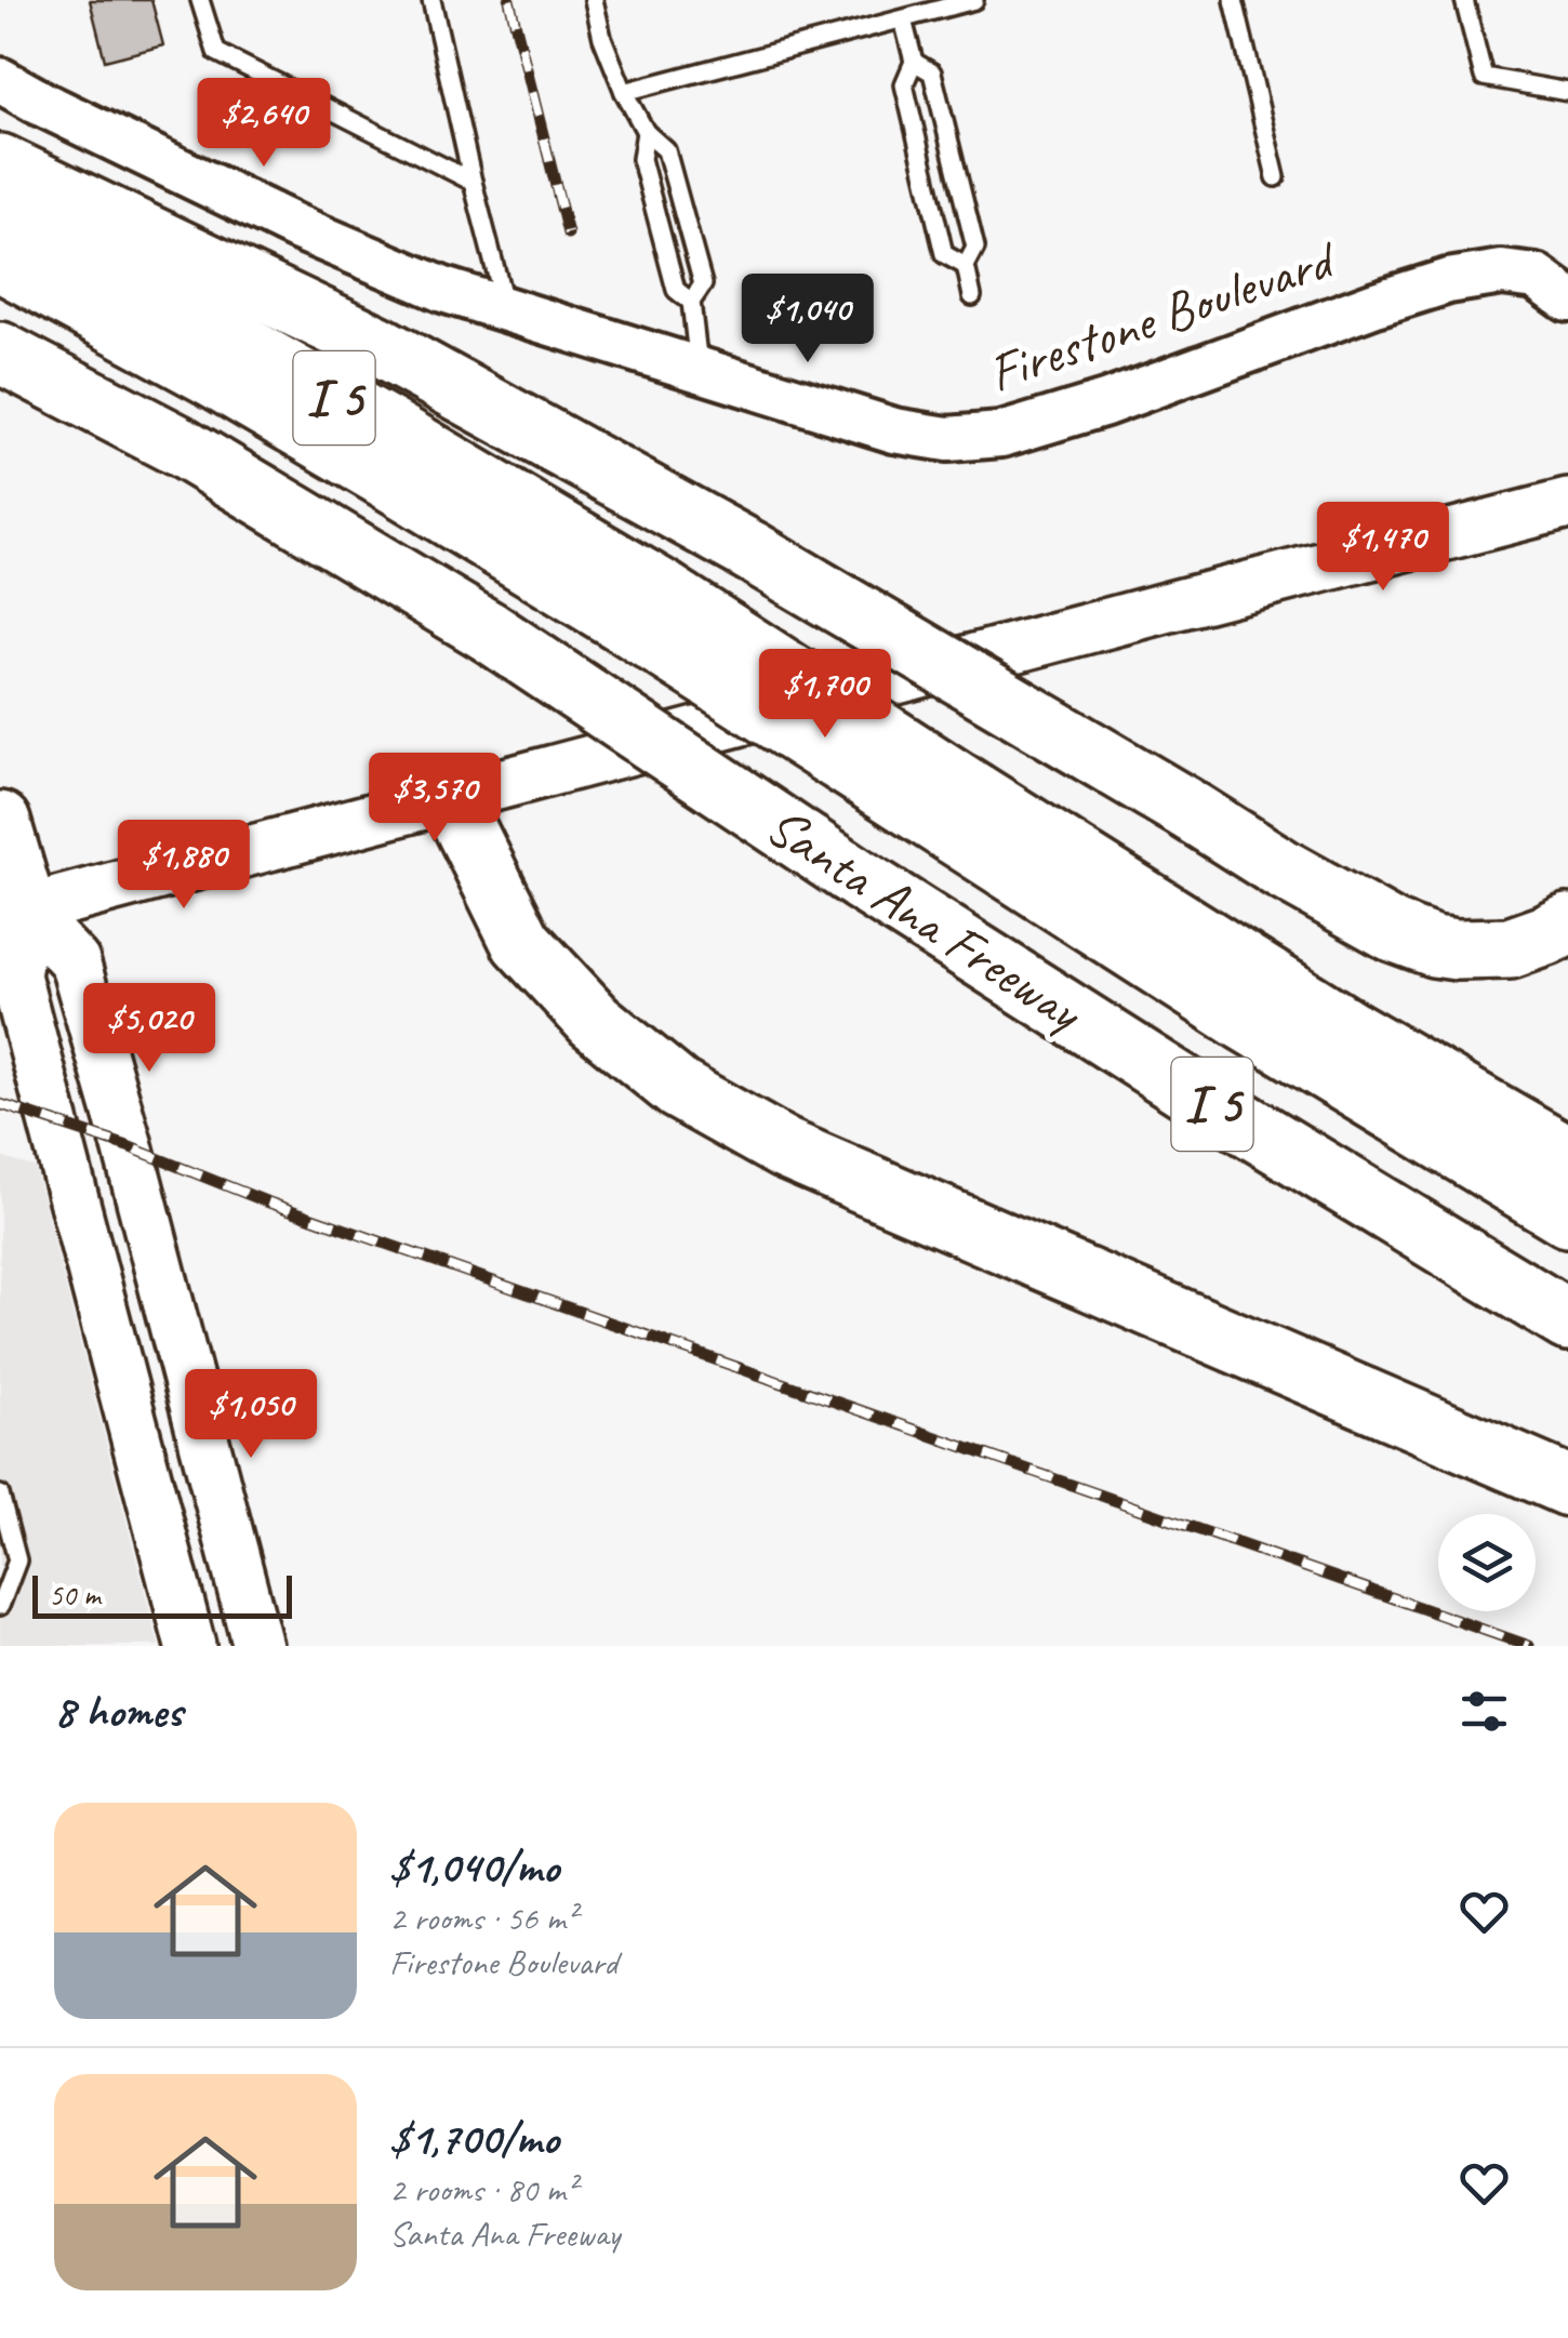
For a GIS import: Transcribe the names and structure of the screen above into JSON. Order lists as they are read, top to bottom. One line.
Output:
{"streets":{"highway":["I 5","Santa Ana Freeway"],"street":["Firestone Boulevard"]},"scale_bar":"50 m","page":{"price":["$2,640","$1,040","$1,470","$1,700","$3,570","$1,880","$5,020","$1,050"],"scale":"50 m","heading":"8 homes","list":[{"name":"$1,040/mo","note":"2 rooms · 56 m² · Firestone Boulevard"},{"name":"$1,700/mo","note":"2 rooms · 80 m² · Santa Ana Freeway"}]}}
